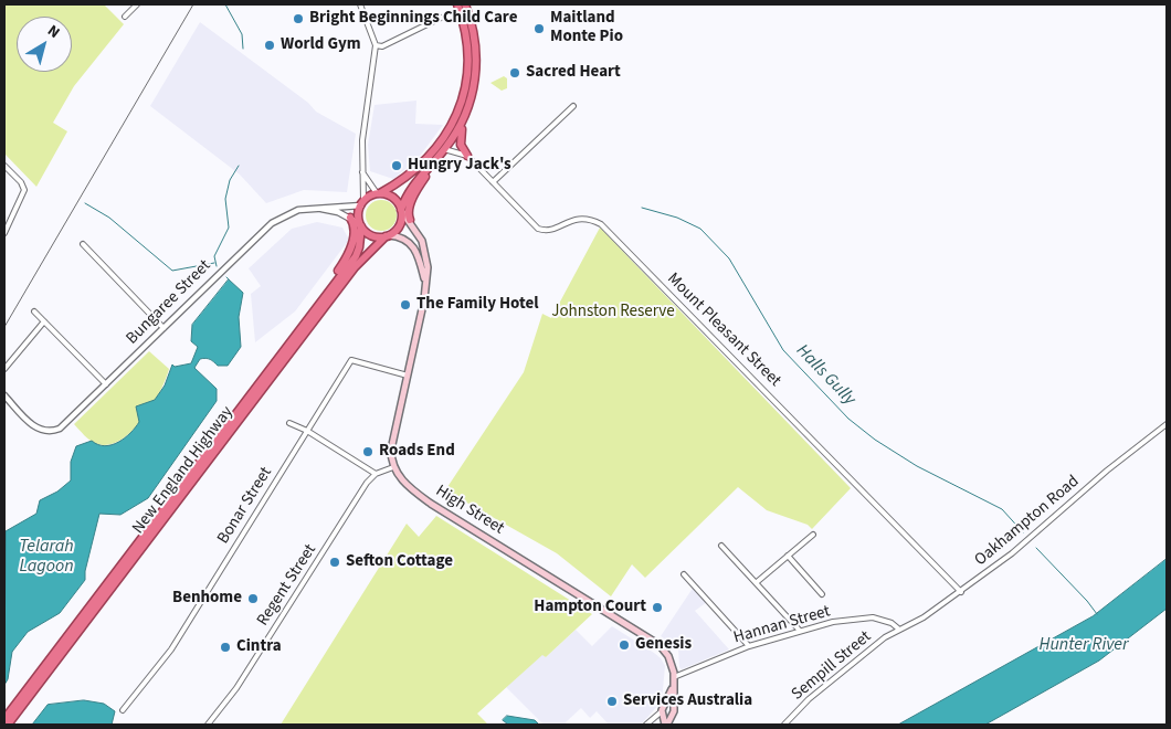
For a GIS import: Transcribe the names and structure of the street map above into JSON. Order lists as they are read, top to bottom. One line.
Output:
{"streets":{"highway":["New England Highway"],"main road":["High Street"],"street":["Bungaree Street","Mount Pleasant Street","Bonar Street","Oakhampton Road","Regent Street","Hannan Street","Sempill Street"]},"crossings":[["Bungaree Street","New England Highway"],["Mount Pleasant Street","Oakhampton Road"],["High Street","Hannan Street"],["Oakhampton Road","Hannan Street"],["Oakhampton Road","Sempill Street"],["Hannan Street","Sempill Street"]],"water":["Halls Gully","Telarah Lagoon","Hunter River"],"parks":["Johnston Reserve"],"places":["Bright Beginnings Child Care","Maitland Monte Pio","World Gym","Sacred Heart","Hungry Jack's","The Family Hotel","Roads End","Sefton Cottage","Benhome","Hampton Court","Genesis","Cintra","Services Australia"],"north":"top right"}
